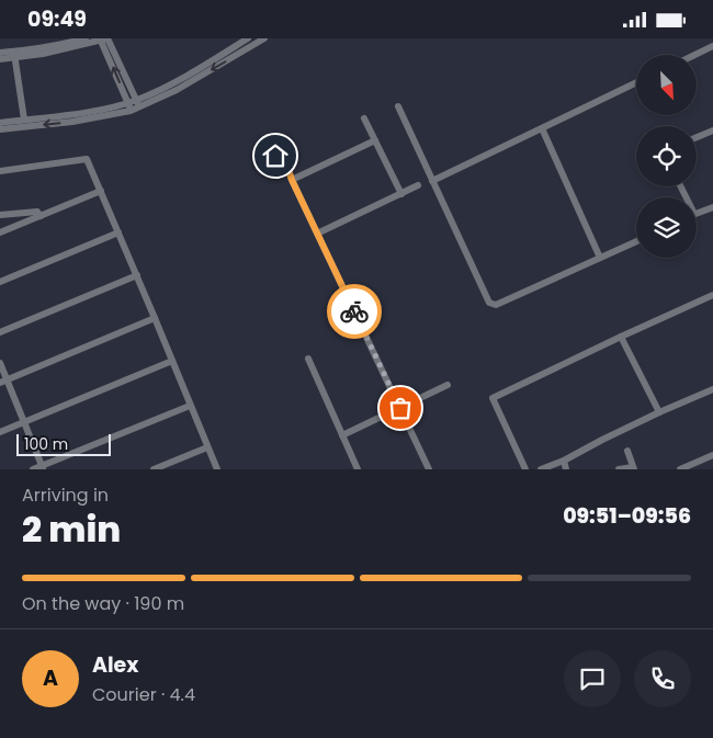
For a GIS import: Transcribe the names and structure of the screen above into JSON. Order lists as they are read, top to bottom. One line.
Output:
{"scale_bar":"100 m","north":"bottom right","page":{"status":"09:49","scale":"100 m","heading":["2 min","Arriving in","09:51–09:56"],"panel":["Alex","Courier · 4.4"],"bar":"On the way · 190 m","round":"A"}}
